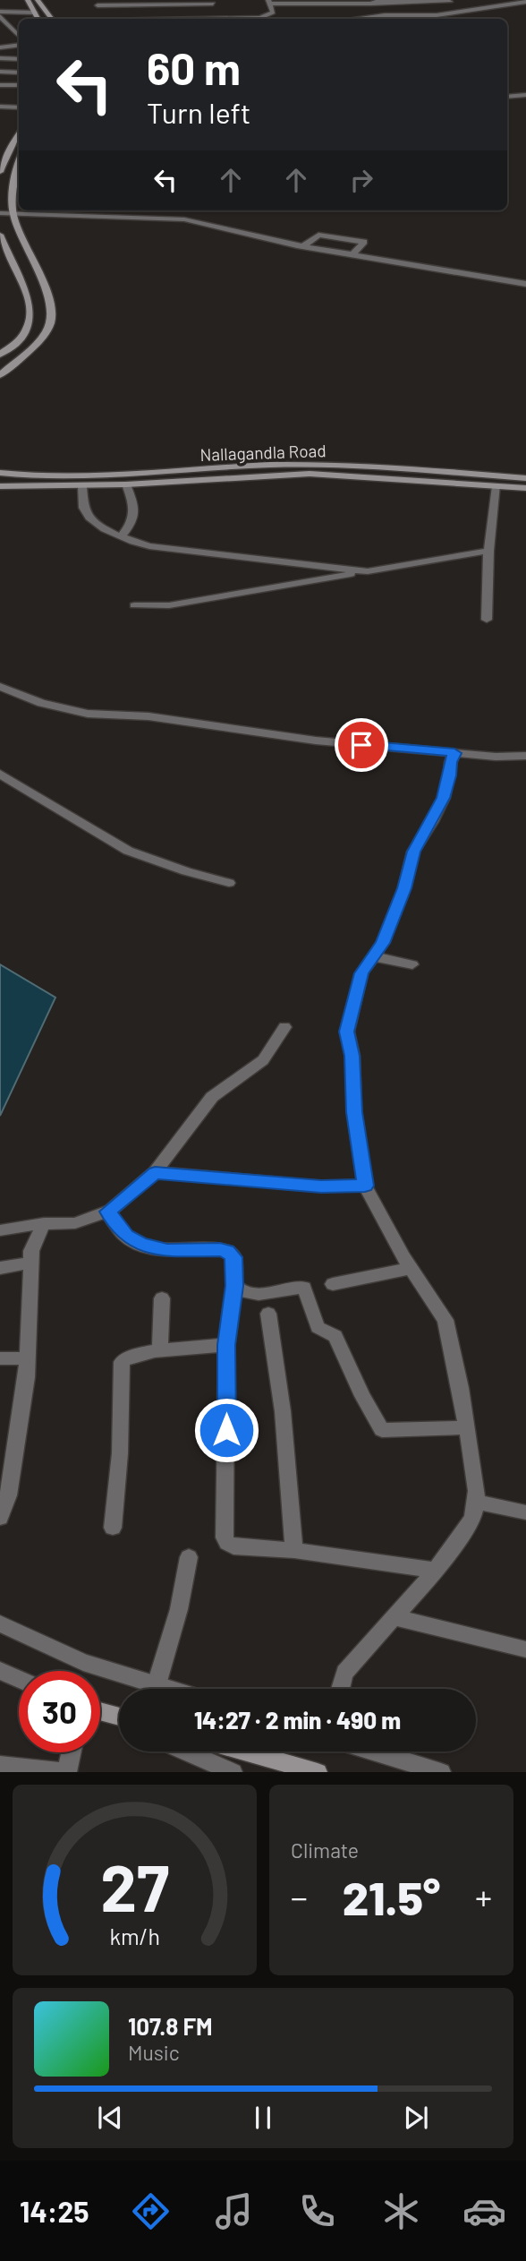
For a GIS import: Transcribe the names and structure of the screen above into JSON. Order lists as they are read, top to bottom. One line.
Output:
{"streets":{"main road":["Nallagandla Road"]},"page":{"turn":["60 m","Turn left"],"limit":"30","trip":"14:27 · 2 min · 490 m","tile":"Climate","heat":["−","21.5°","+"],"song":["107.8 FM","Music"],"tabs":"14:25","gauge":["27","km/h"]}}
